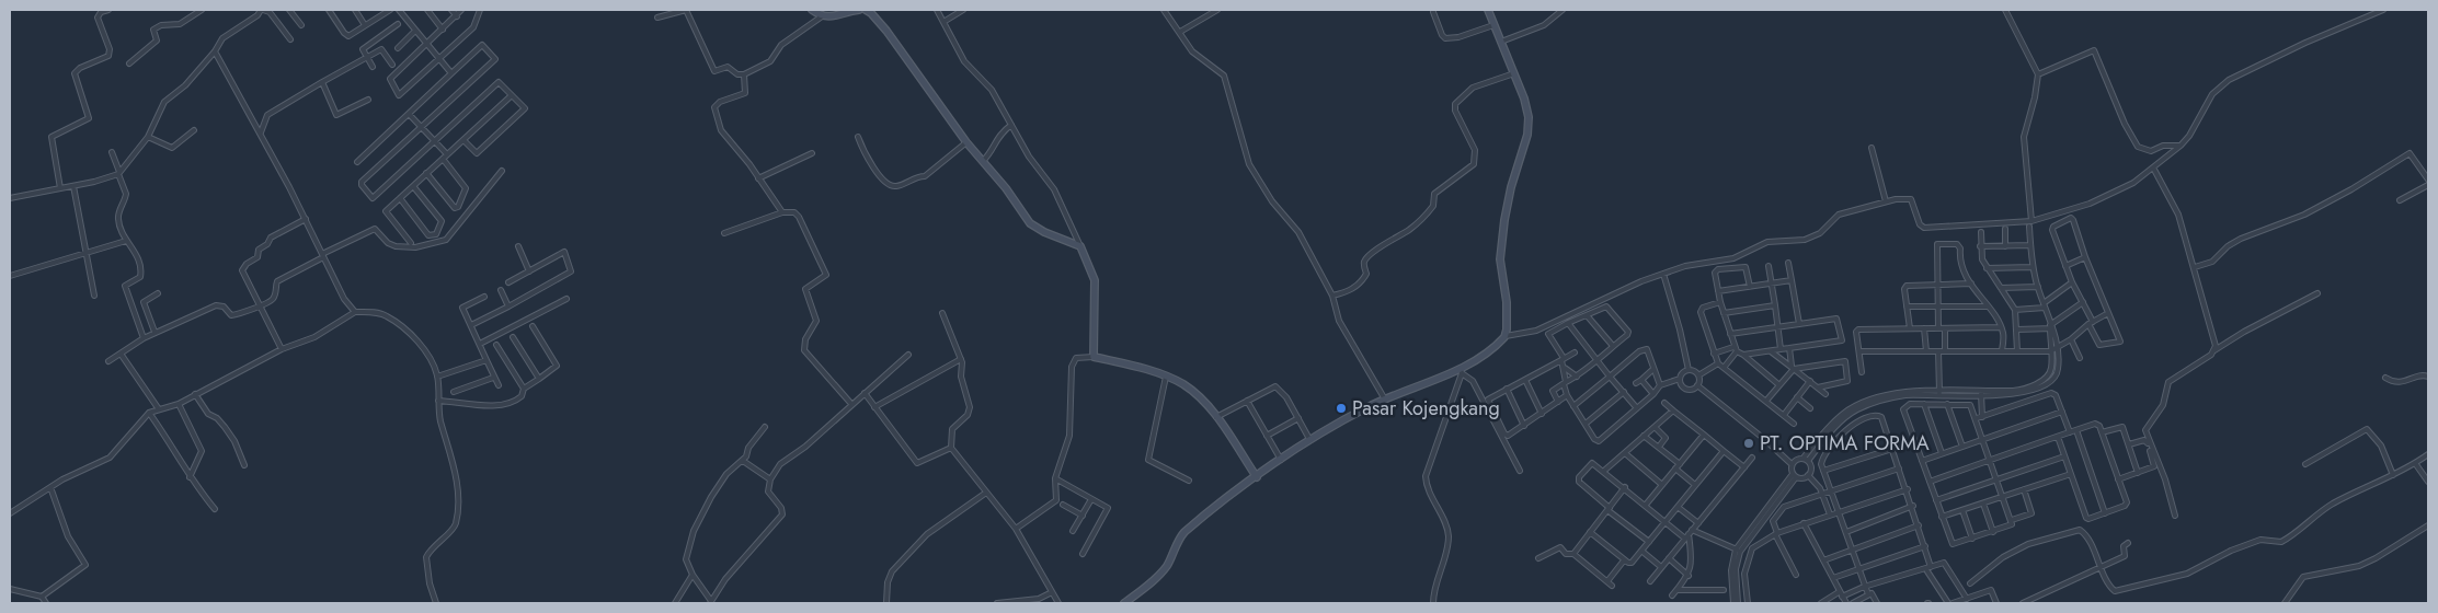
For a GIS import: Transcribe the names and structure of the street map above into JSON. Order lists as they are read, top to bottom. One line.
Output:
{"places":["Pasar Kojengkang","PT. OPTIMA FORMA"]}
